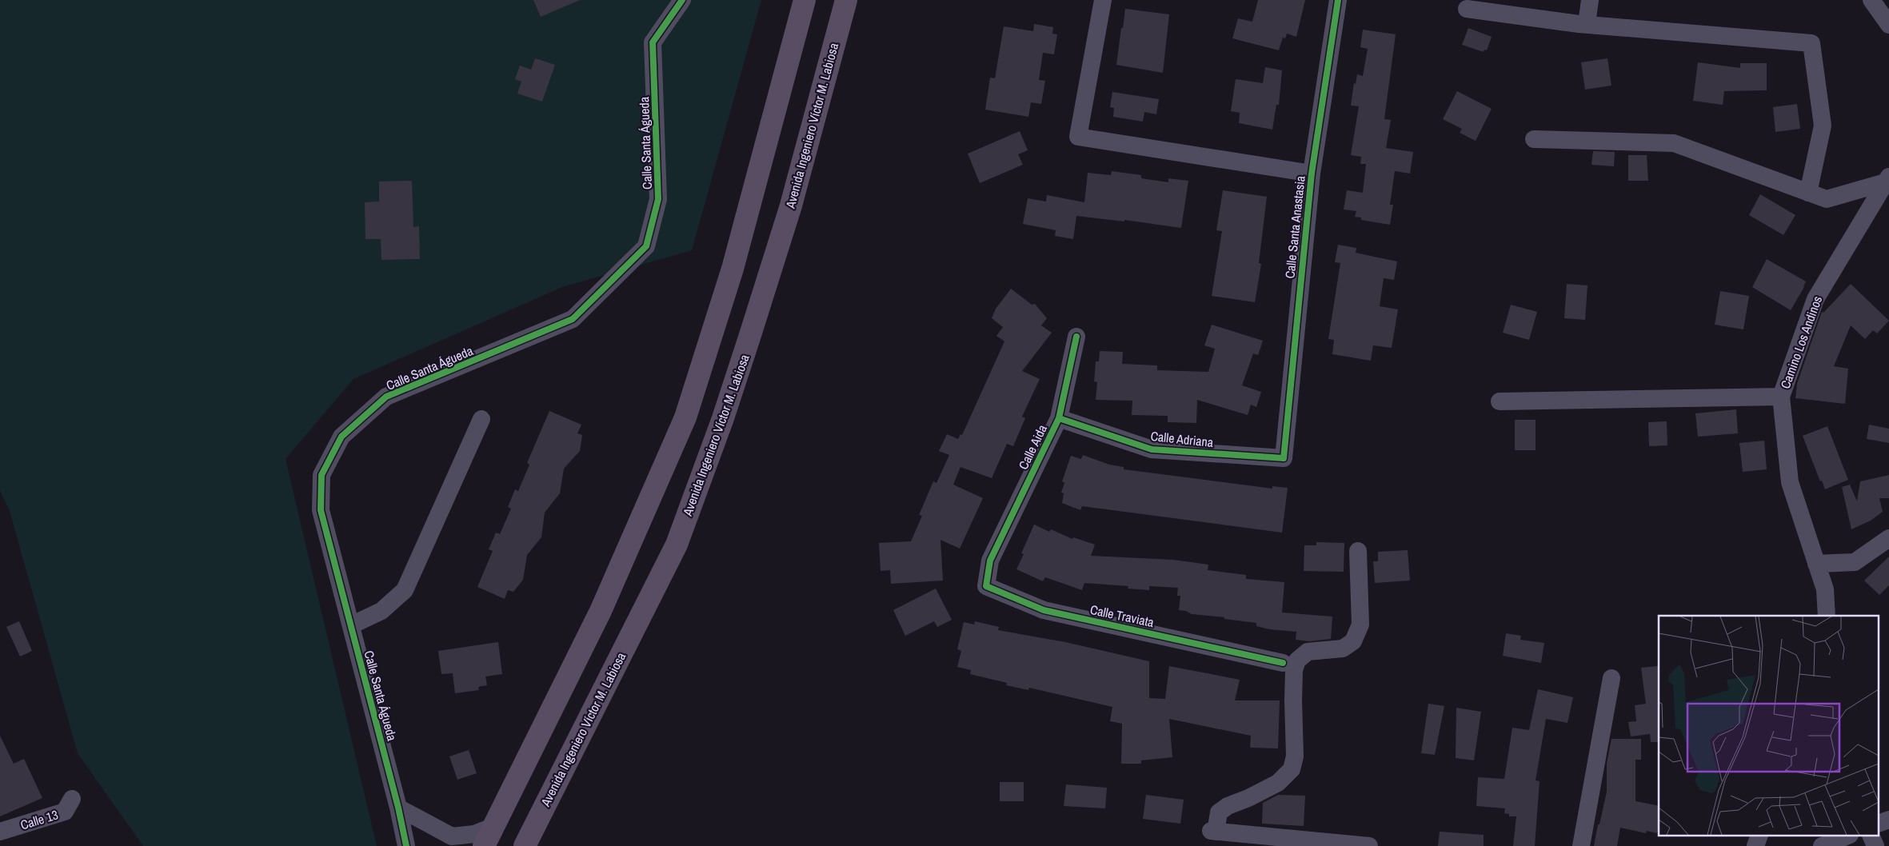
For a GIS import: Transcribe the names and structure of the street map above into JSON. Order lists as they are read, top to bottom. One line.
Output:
{"streets":{"main road":["Avenida Ingeniero Víctor M. Labiosa"],"street":["Calle Santa Águeda","Calle Santa Anastasia","Camino Los Andinos","Calle Adriana","Calle Aida","Calle Traviata","Calle 13"]},"crossings":[["Calle Santa Anastasia","Calle Adriana"],["Calle Adriana","Calle Aida"],["Calle Aida","Calle Traviata"]]}
